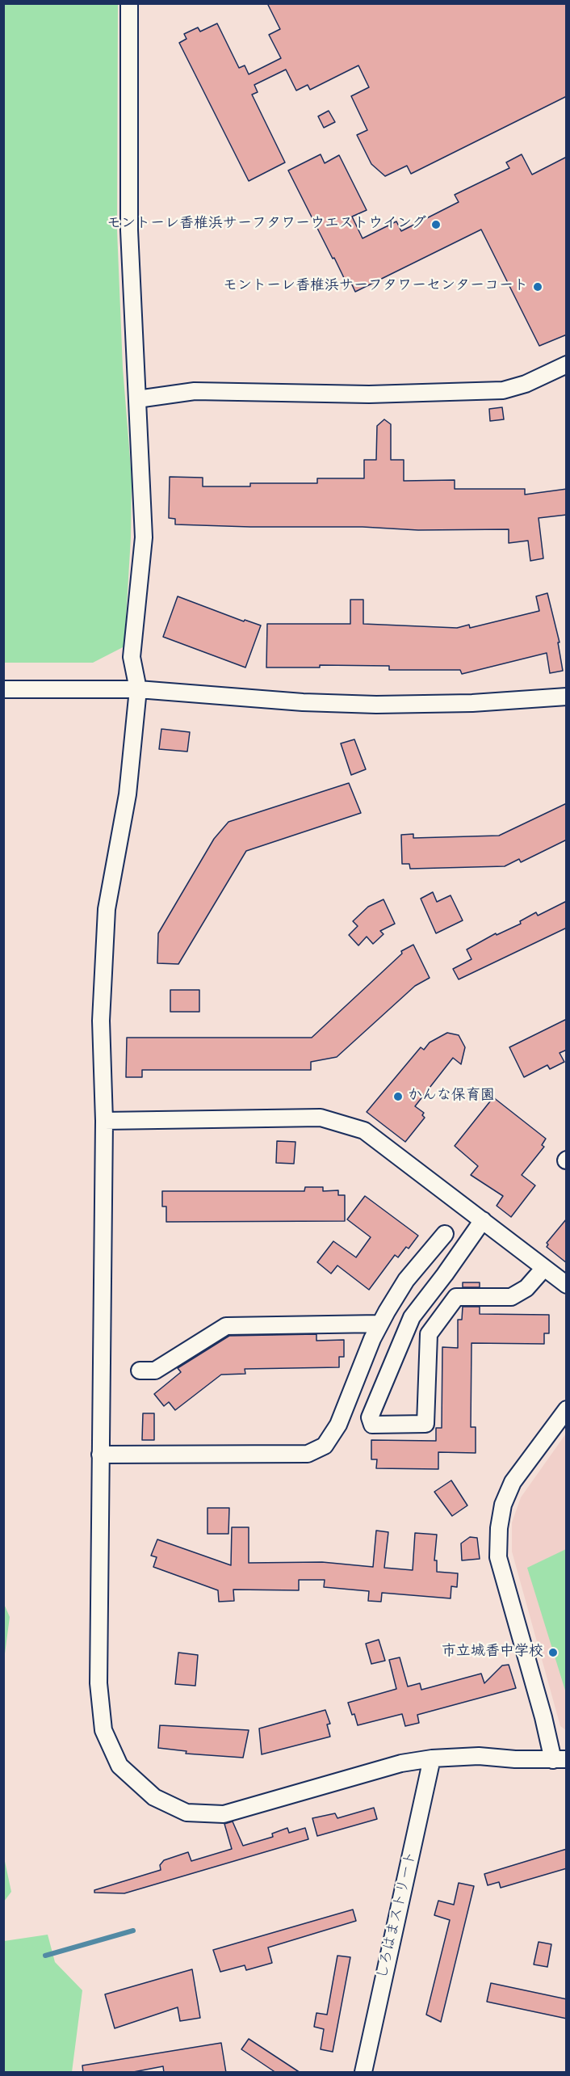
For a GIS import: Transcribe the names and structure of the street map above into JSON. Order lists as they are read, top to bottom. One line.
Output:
{"streets":{"street":["しろはまストリート"]},"places":["モントーレ香椎浜サーフタワーウエストウイング","モントーレ香椎浜サーフタワーセンターコート","かんな保育園","市立城香中学校"]}
